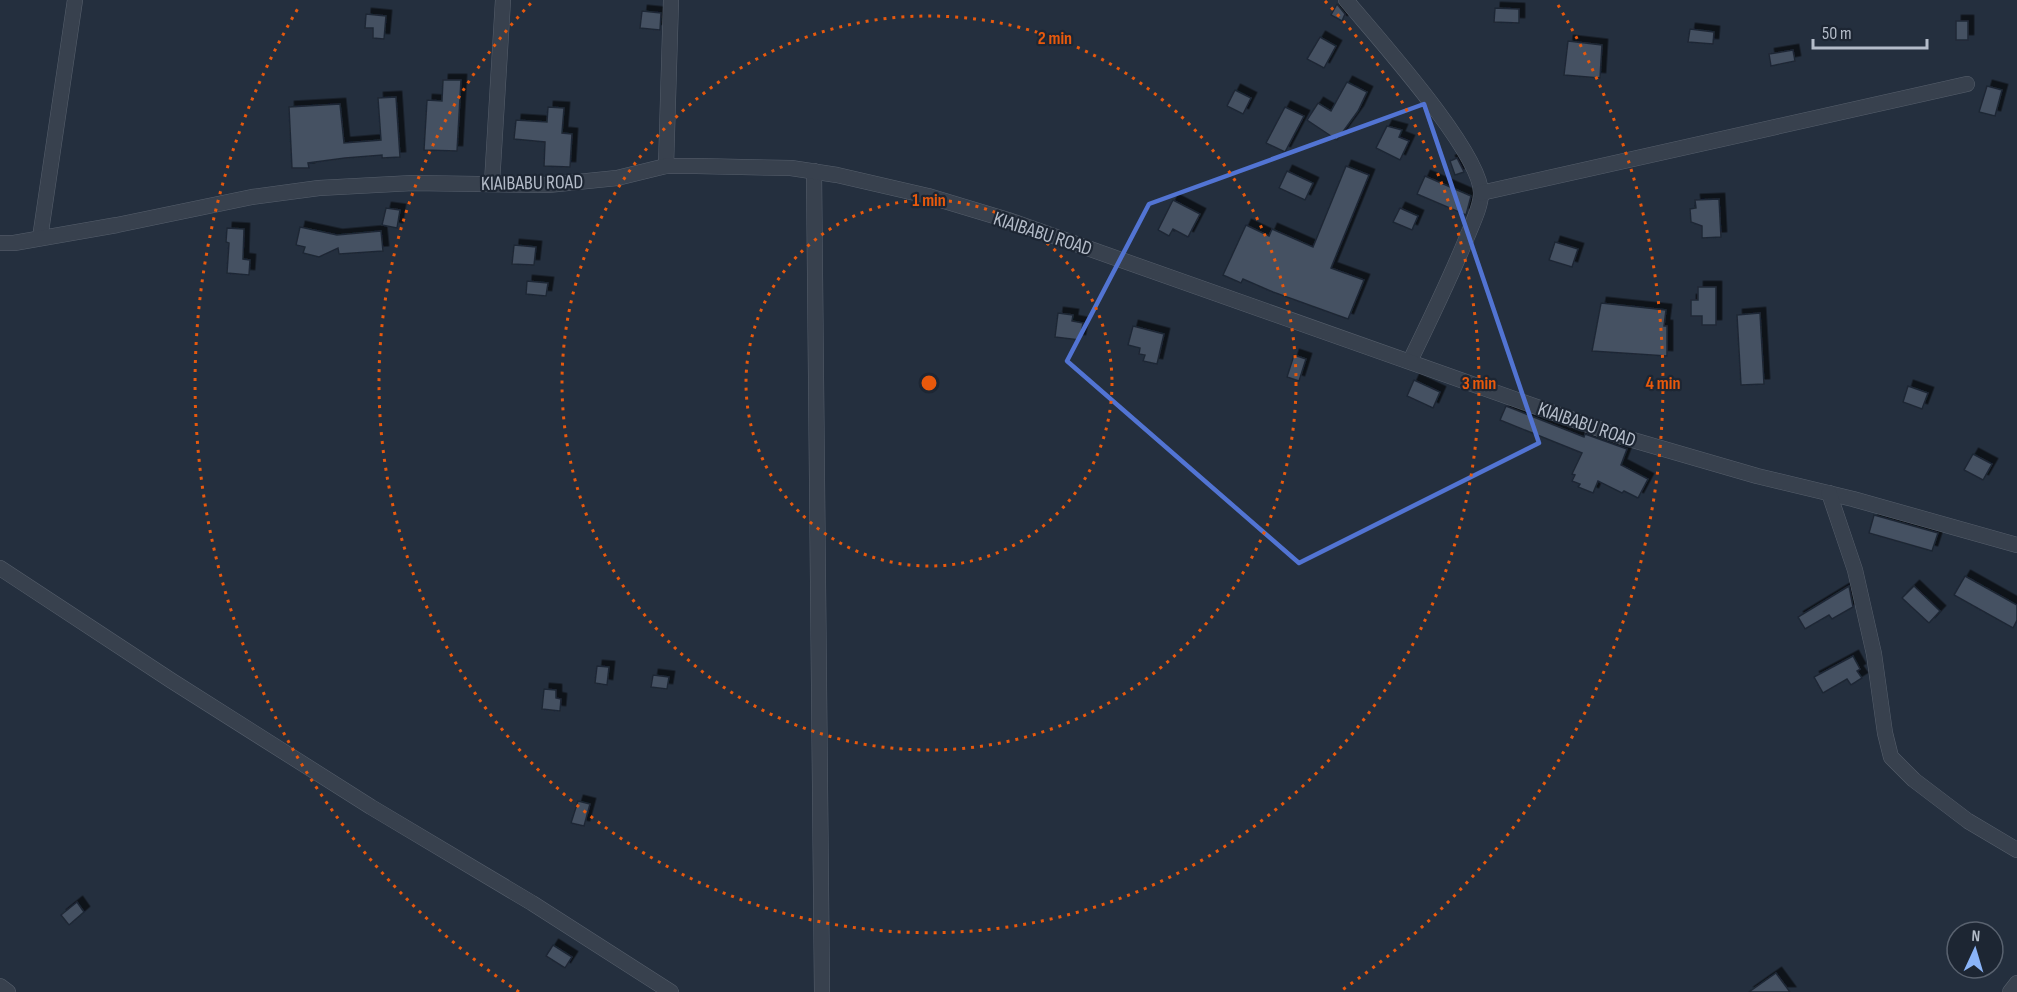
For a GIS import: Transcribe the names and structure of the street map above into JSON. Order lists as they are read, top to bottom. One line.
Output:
{"streets":{"street":["KIAIBABU ROAD"]},"scale_bar":"50 m","north":"top","rings":["2 min","1 min","3 min","4 min"]}
